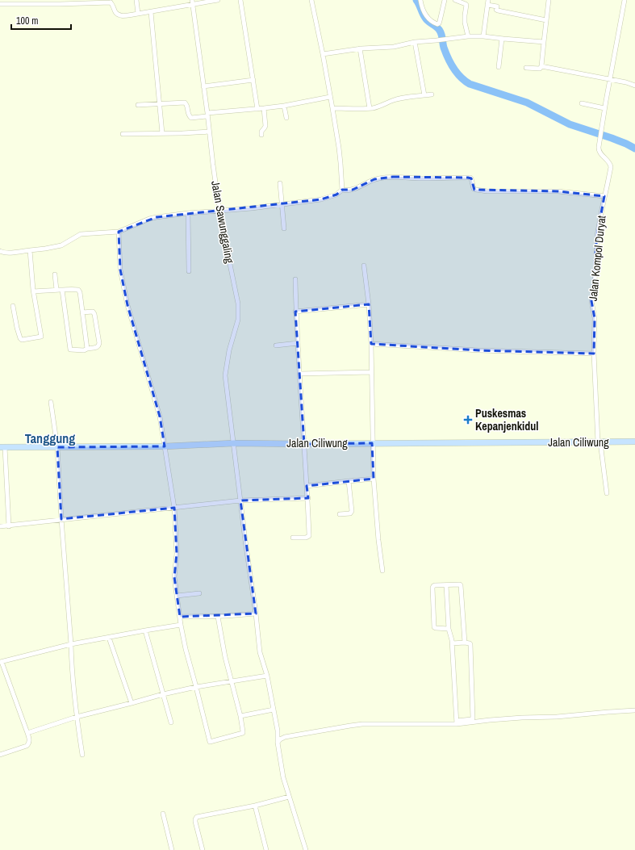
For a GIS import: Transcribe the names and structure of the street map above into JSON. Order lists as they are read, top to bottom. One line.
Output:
{"streets":{"main road":["Jalan Ciliwung"],"street":["Jalan Sawunggaling","Jalan Kompol Duryat"]},"crossings":[["Jalan Sawunggaling","Jalan Ciliwung"],["Jalan Kompol Duryat","Jalan Ciliwung"]],"districts":["Tanggung"],"places":{"health":["Puskesmas Kepanjenkidul"]},"scale_bar":"100 m"}
